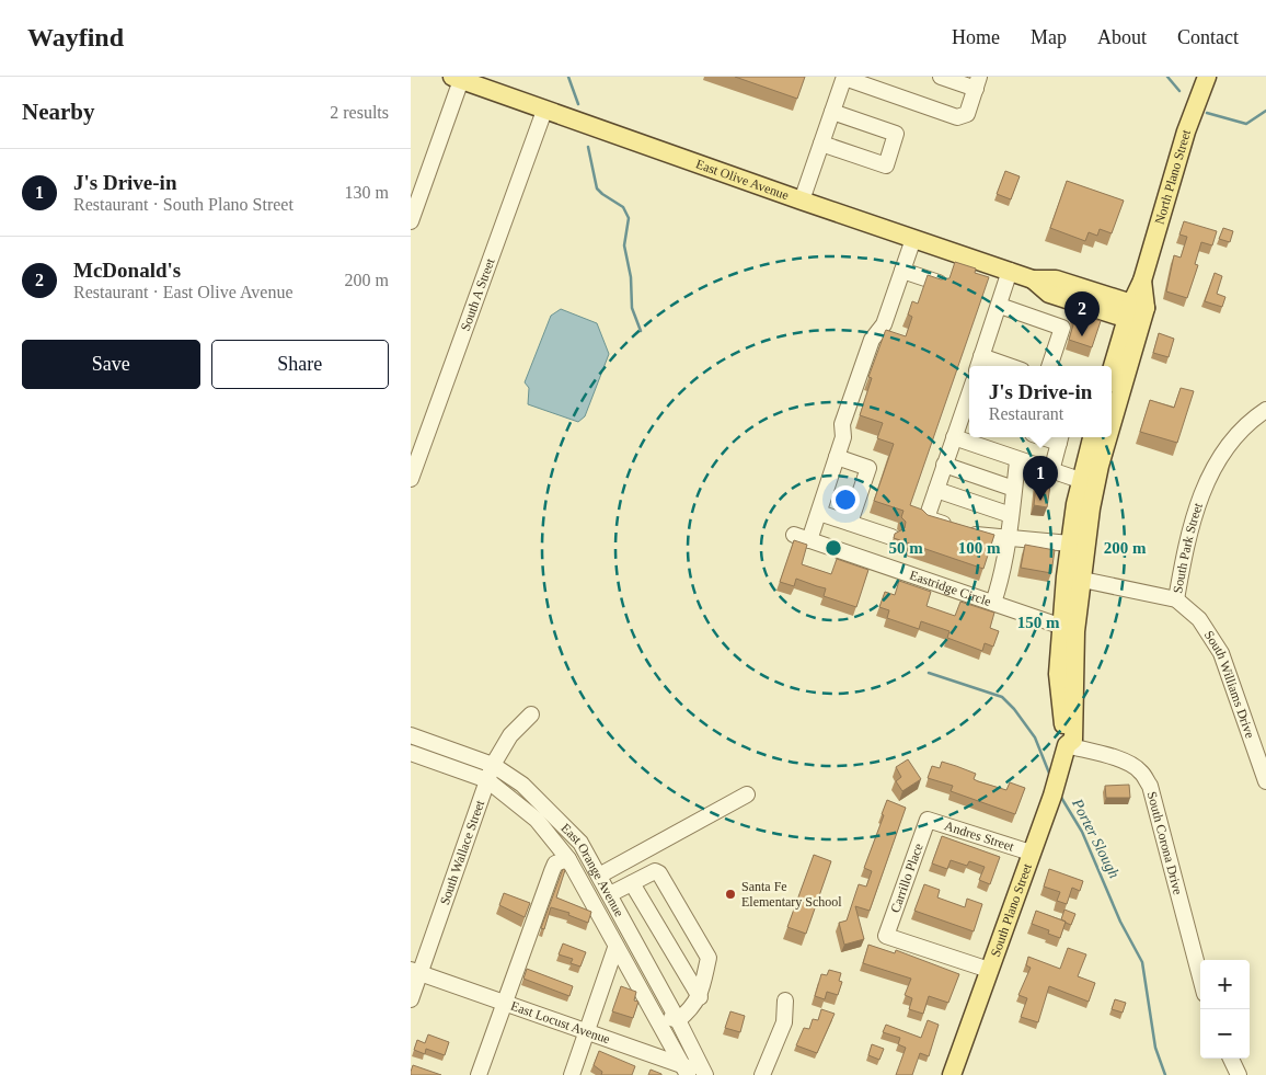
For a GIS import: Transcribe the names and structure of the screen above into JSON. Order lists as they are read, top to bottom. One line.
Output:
{"streets":{"main road":["North Plano Street","East Olive Avenue","South Plano Street"],"street":["South A Street","South Park Street","Eastridge Circle","South Williams Drive","Andres Street","South Corona Drive","South Wallace Street","East Orange Avenue","Carrillo Place","East Locust Avenue"]},"crossings":[["North Plano Street","East Olive Avenue"],["North Plano Street","South Plano Street"],["East Olive Avenue","South A Street"],["East Olive Avenue","South Plano Street"],["South Park Street","South Williams Drive"],["South Park Street","South Plano Street"],["Eastridge Circle","South Plano Street"],["Andres Street","Carrillo Place"],["Andres Street","South Plano Street"],["South Corona Drive","South Plano Street"],["South Wallace Street","East Orange Avenue"],["South Wallace Street","East Locust Avenue"],["East Orange Avenue","East Locust Avenue"],["Carrillo Place","South Plano Street"]],"water":["Porter Slough"],"places":["Santa Fe Elementary School"],"page":{"header":"Wayfind","nav":["Home","Map","About","Contact"],"heading":["Nearby","2 results"],"list":[{"mark":"1","name":"J's Drive-in","note":"Restaurant · South Plano Street","value":"130 m"},{"mark":"2","name":"McDonald's","note":"Restaurant · East Olive Avenue","value":"200 m"}],"pins":["2","1"],"buttons":["Save","Share"],"popup":["J's Drive-in","Restaurant"],"map_buttons":["+","−"]},"rings":["50 m","100 m","200 m","150 m"]}
